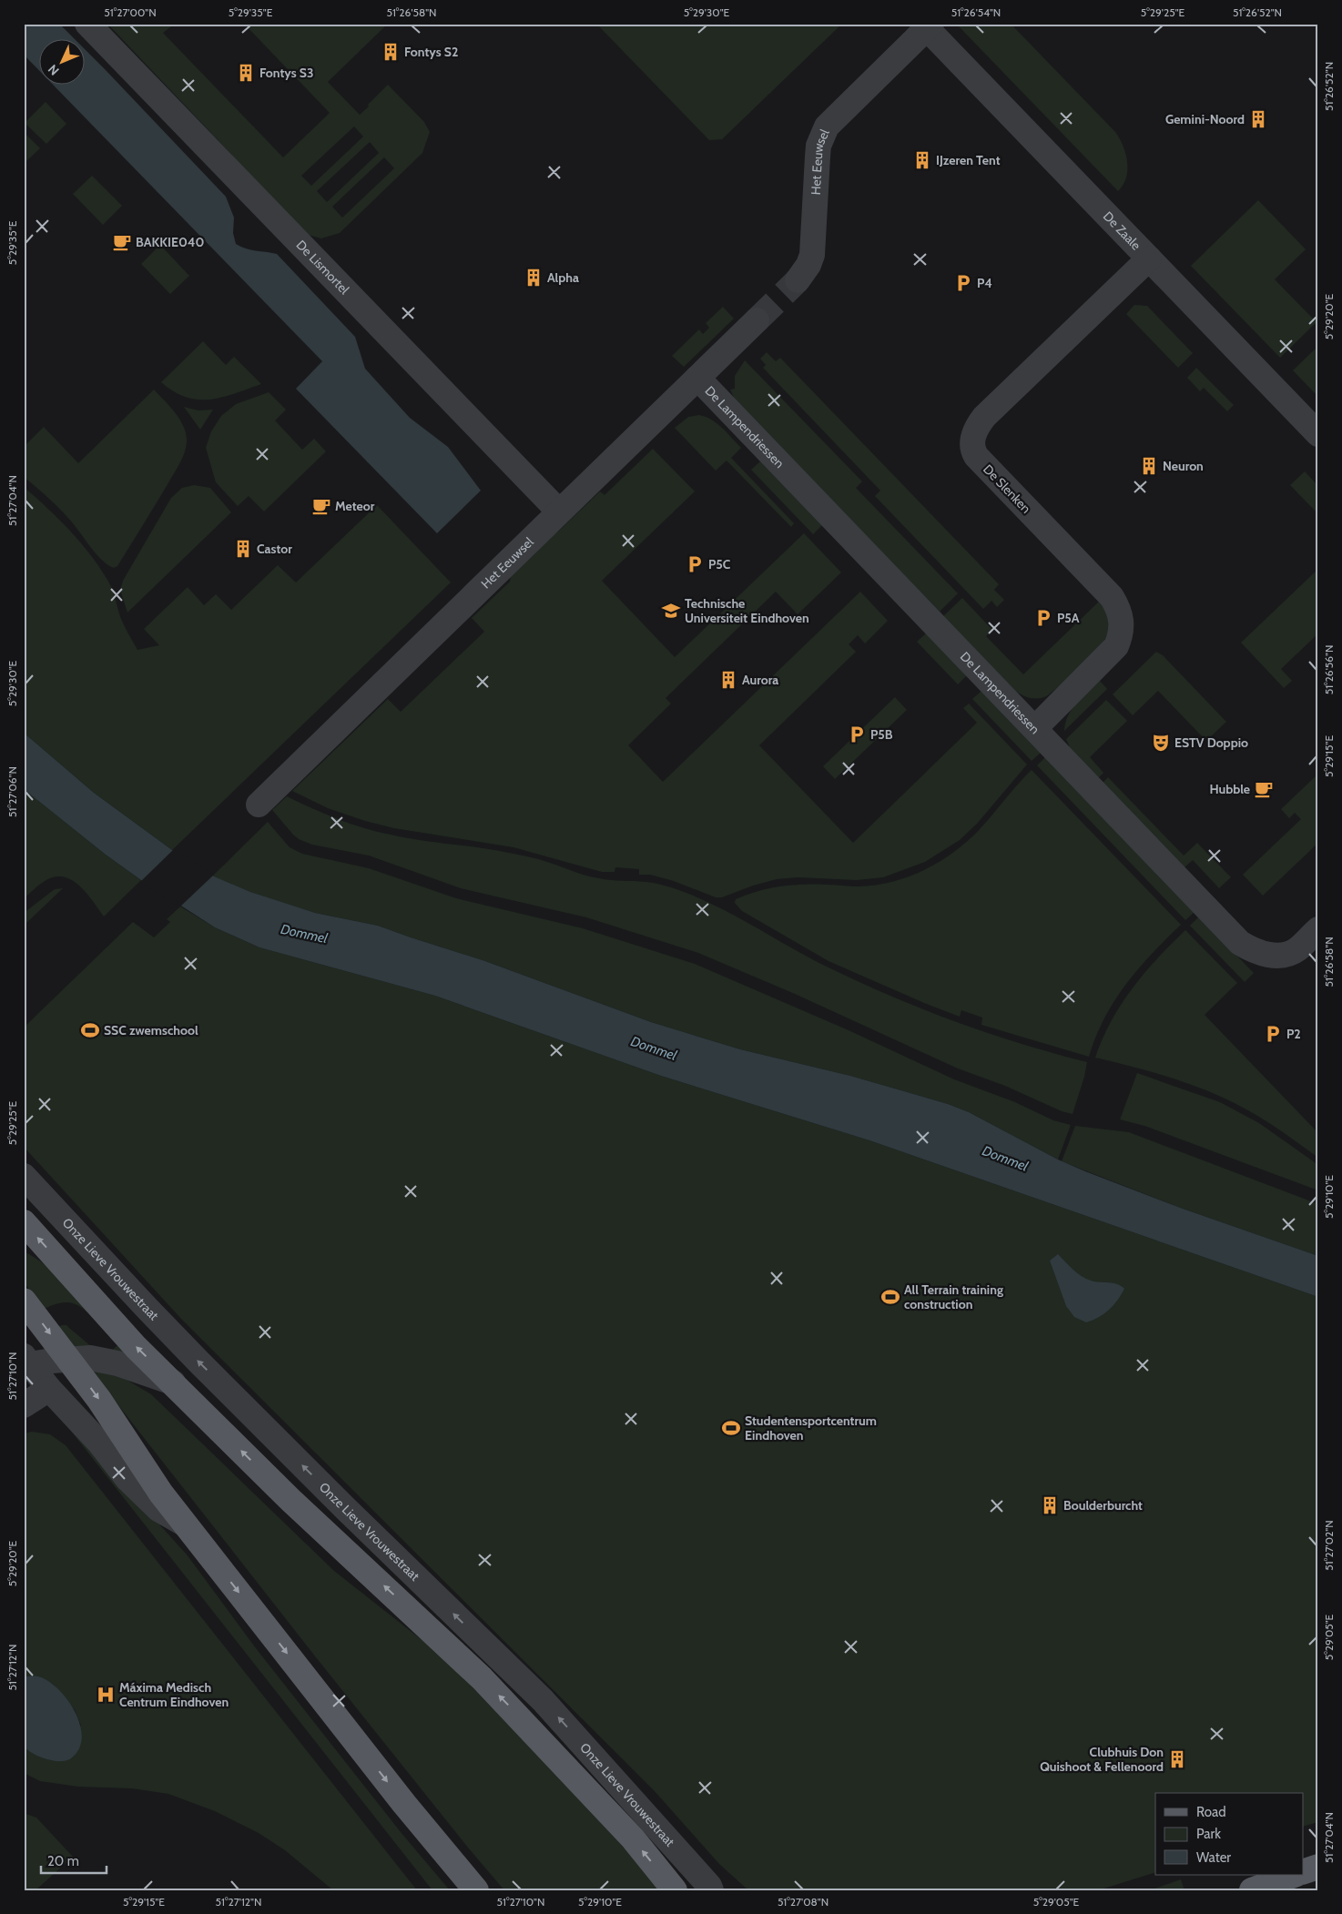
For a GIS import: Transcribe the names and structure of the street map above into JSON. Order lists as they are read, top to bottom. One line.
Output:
{"streets":{"main road":["Onze Lieve Vrouwestraat"],"street":["Het Eeuwsel","De Zaale","De Lismortel","De Lampendriessen","De Slenken"]},"crossings":[["Het Eeuwsel","De Zaale"],["Het Eeuwsel","De Lismortel"],["Het Eeuwsel","De Lampendriessen"],["De Zaale","De Slenken"],["De Lampendriessen","De Slenken"]],"one_way":["Onze Lieve Vrouwestraat"],"water":["Dommel"],"places":{"building":["Fontys S2","Fontys S3","Gemini-Noord","IJzeren Tent","Alpha","Neuron","Castor","Aurora","Boulderburcht","Clubhuis Don Quishoot & Fellenoord"],"cafe":["BAKKIE040","Meteor","Hubble"],"parking":["P4","P5C","P5A","P5B","P2"],"school or university":["Technische Universiteit Eindhoven"],"theatre":["ESTV Doppio"],"sports":["SSC zwemschool","All Terrain training construction","Studentensportcentrum Eindhoven"],"hospital":["Máxima Medisch Centrum Eindhoven"]},"legend":["Road","Park","Water"],"scale_bar":"20 m","north":"bottom left","coordinates":["51°27'00\"N","5°29'35\"E","51°26'58\"N","5°29'30\"E","51°26'54\"N","5°29'25\"E","51°26'52\"N","5°29'20\"E","51°27'04\"N","51°26'56\"N","5°29'15\"E","51°27'06\"N","5°29'10\"E","51°27'10\"N","51°27'02\"N","5°29'05\"E","51°27'12\"N","51°27'08\"N"]}
